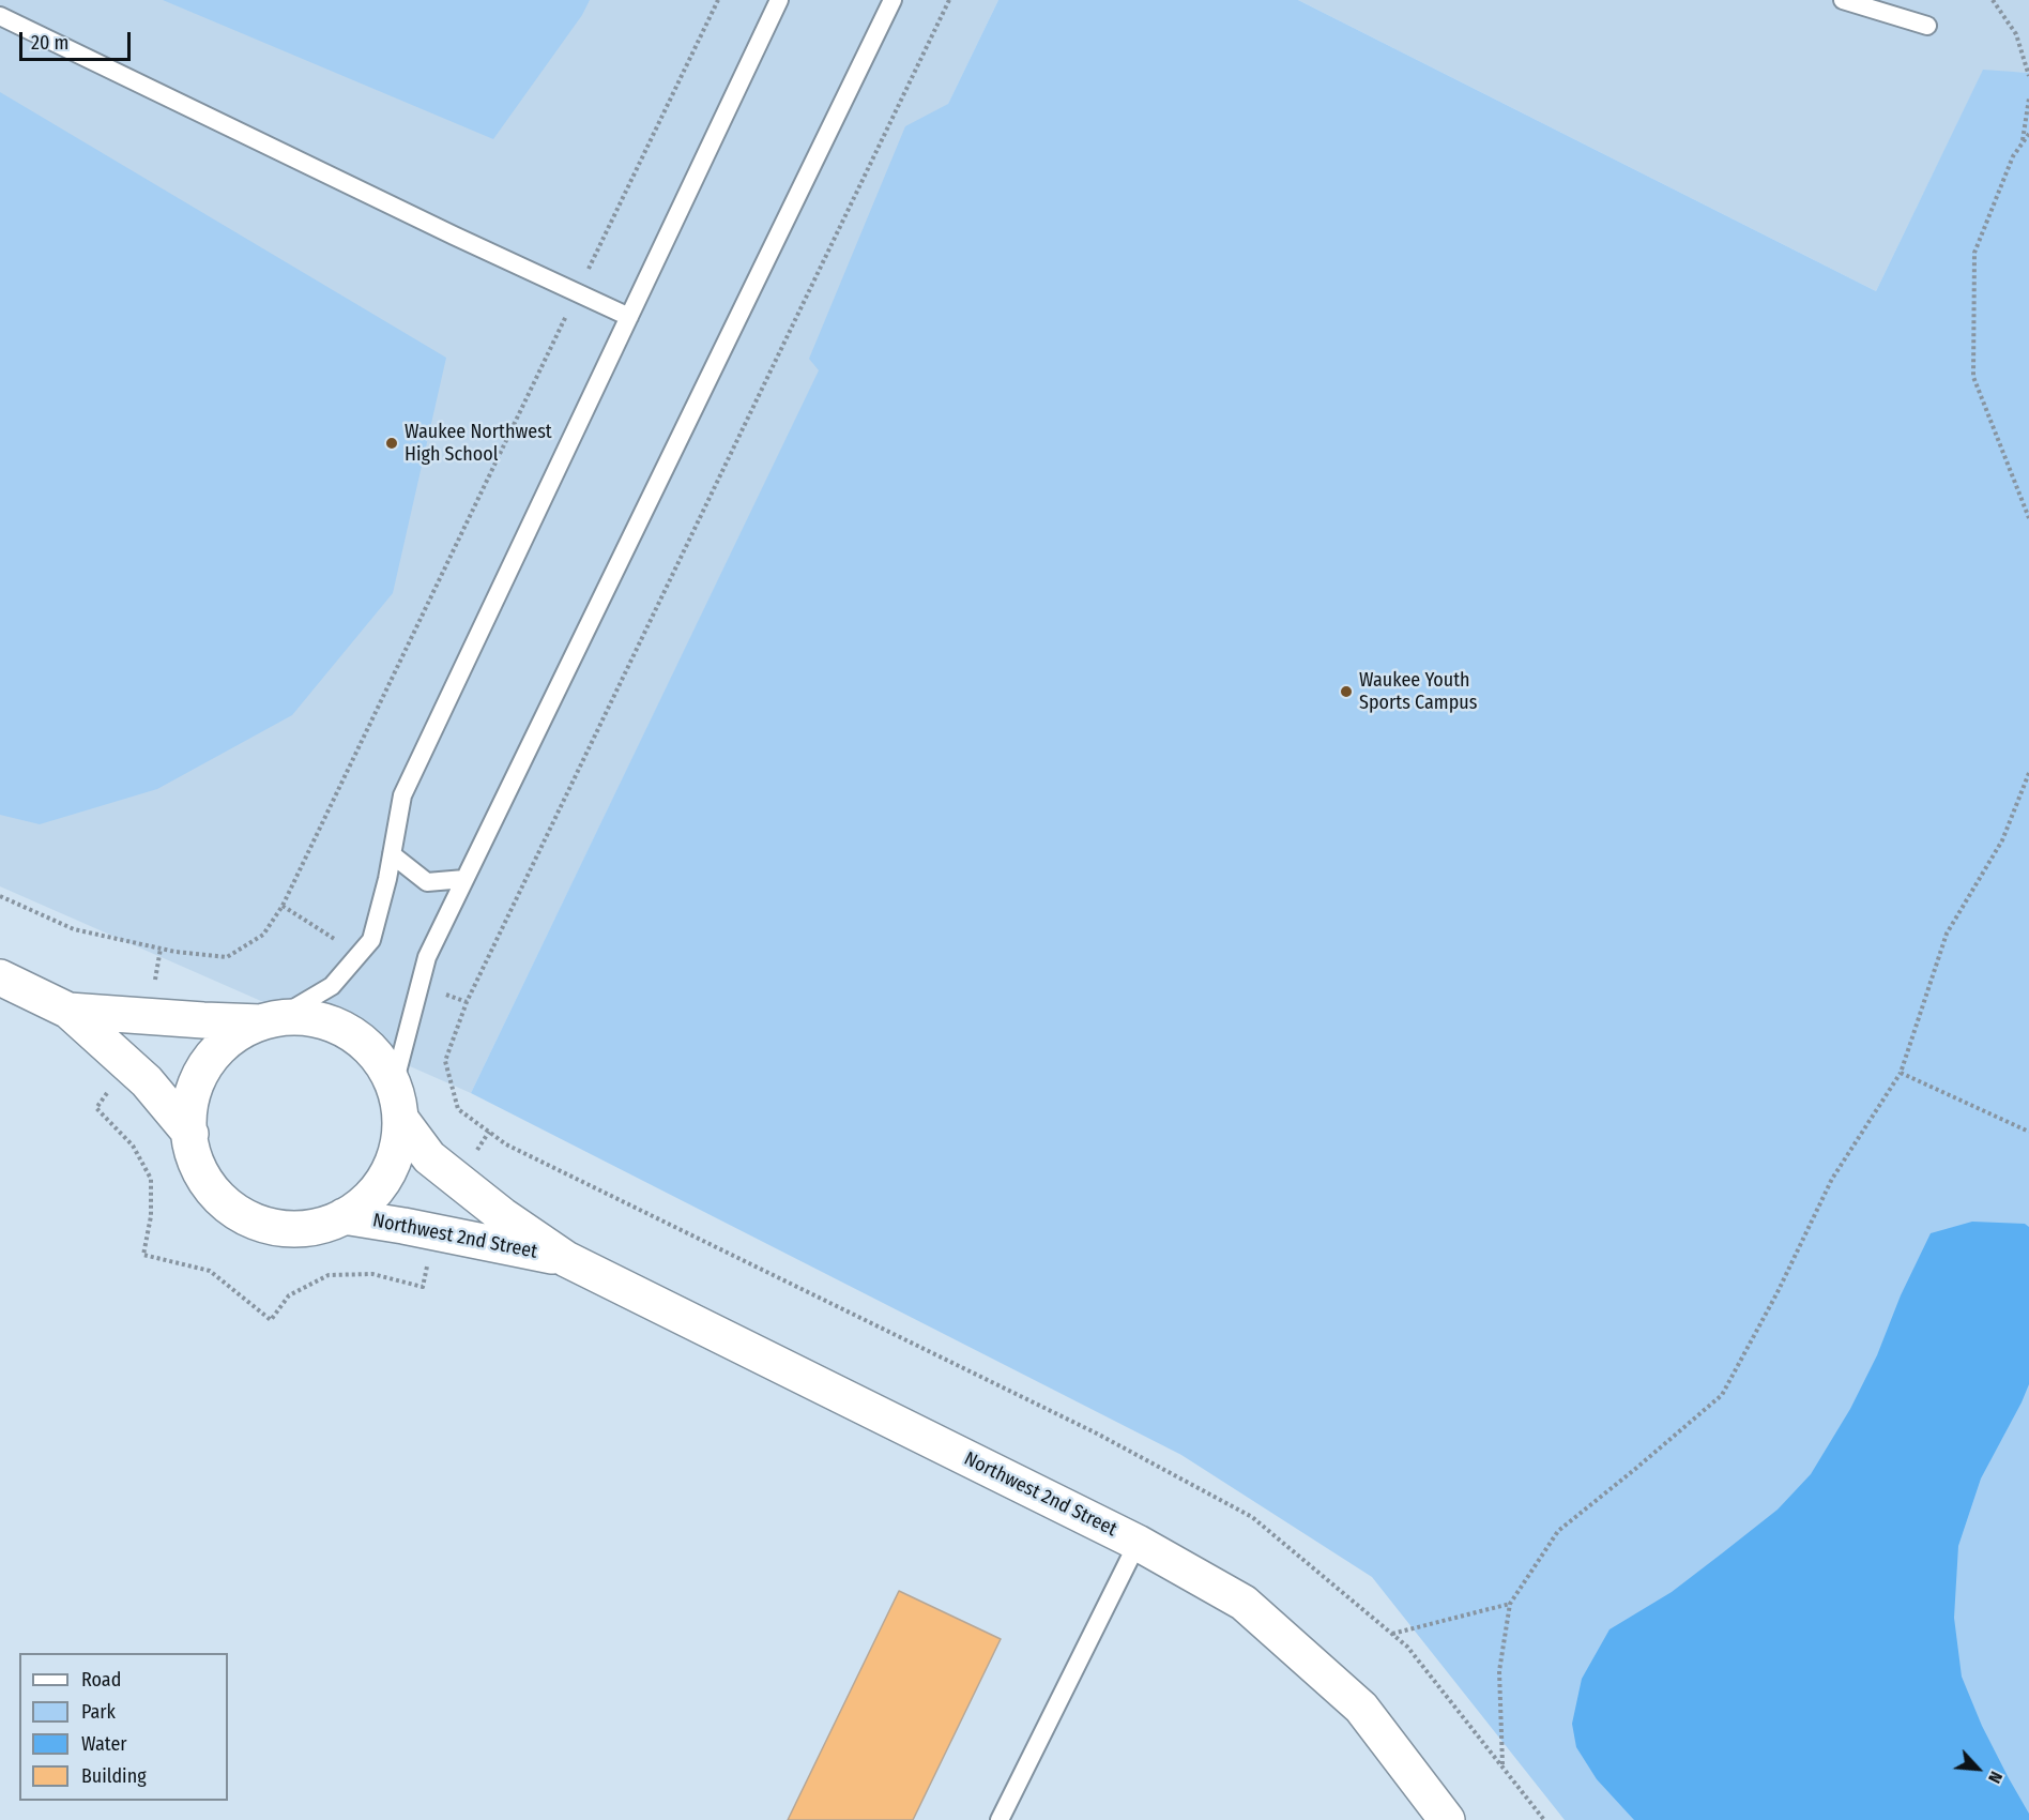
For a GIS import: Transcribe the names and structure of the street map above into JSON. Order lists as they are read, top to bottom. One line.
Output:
{"streets":{"street":["Northwest 2nd Street"]},"places":["Waukee Northwest High School","Waukee Youth Sports Campus"],"legend":["Road","Park","Water","Building"],"scale_bar":"20 m","north":"bottom right"}
